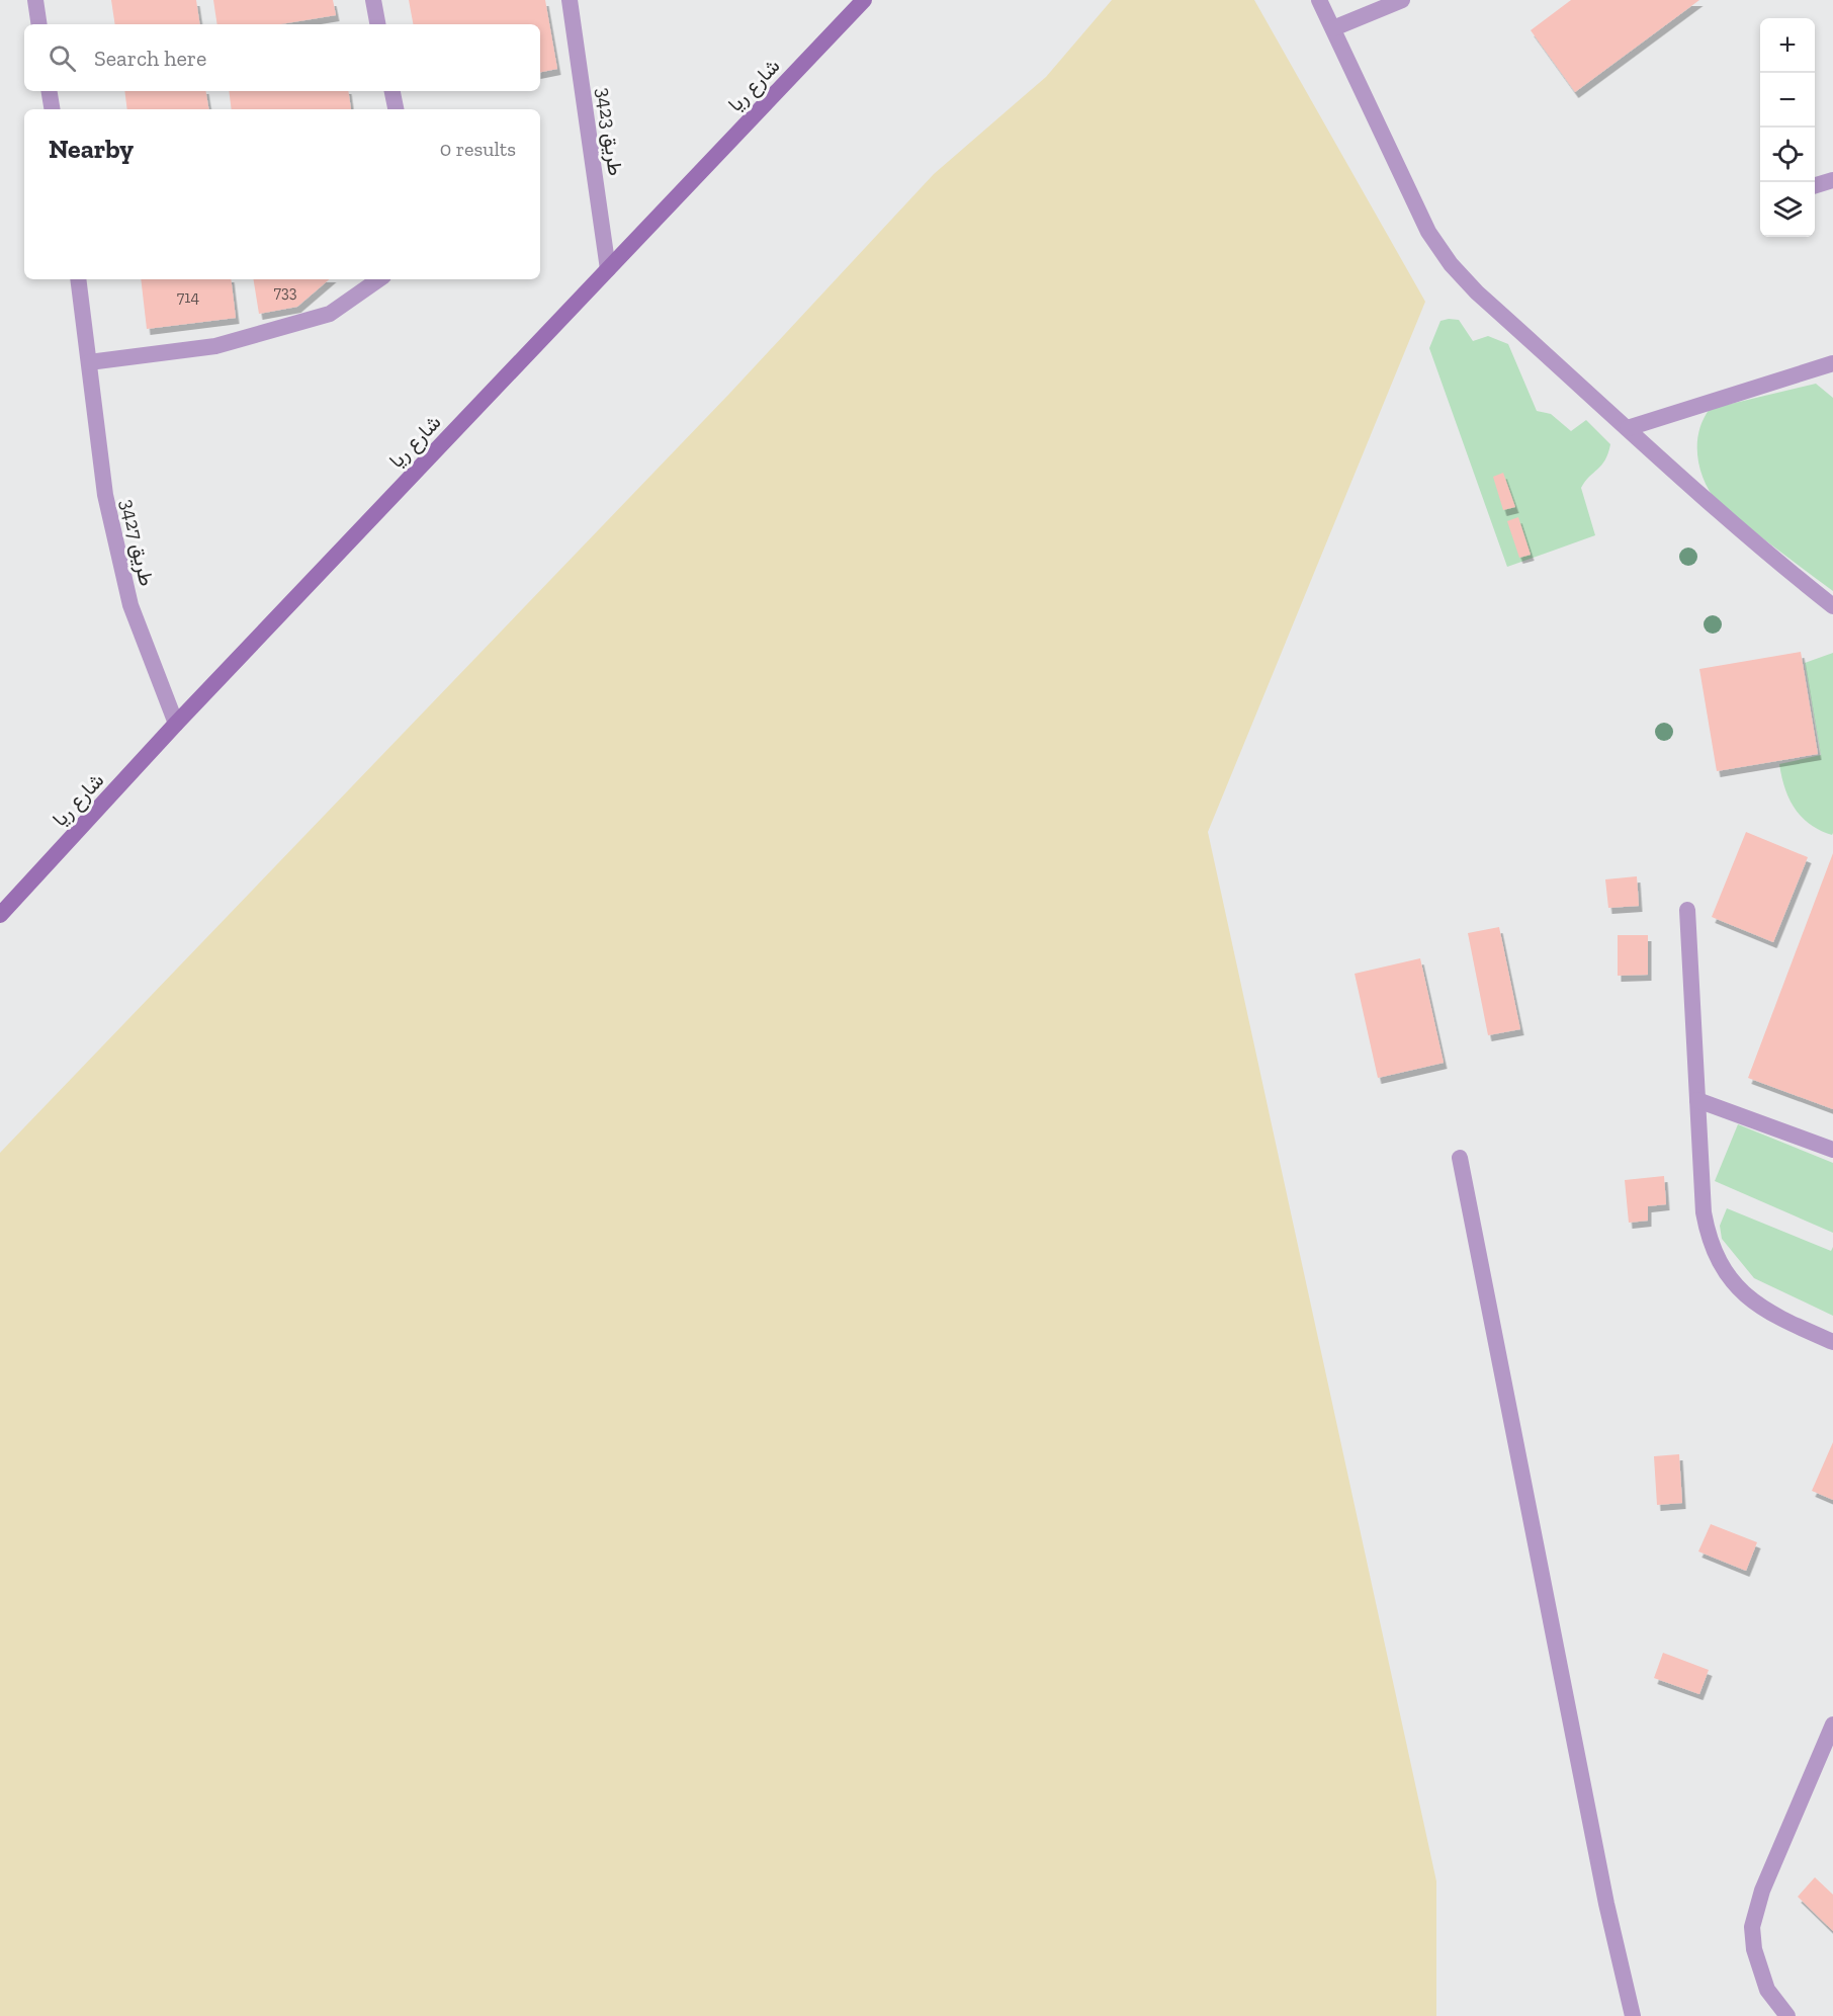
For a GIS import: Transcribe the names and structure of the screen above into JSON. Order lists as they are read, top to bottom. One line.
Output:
{"streets":{"main road":["شارع ريا"],"street":["طريق 3423","طريق 3427"]},"crossings":[["شارع ريا","طريق 3423"],["شارع ريا","طريق 3427"]],"house_numbers":["733","714"],"page":{"map_buttons":["+","−"],"search":"Search here","heading":["Nearby","0 results"]}}
